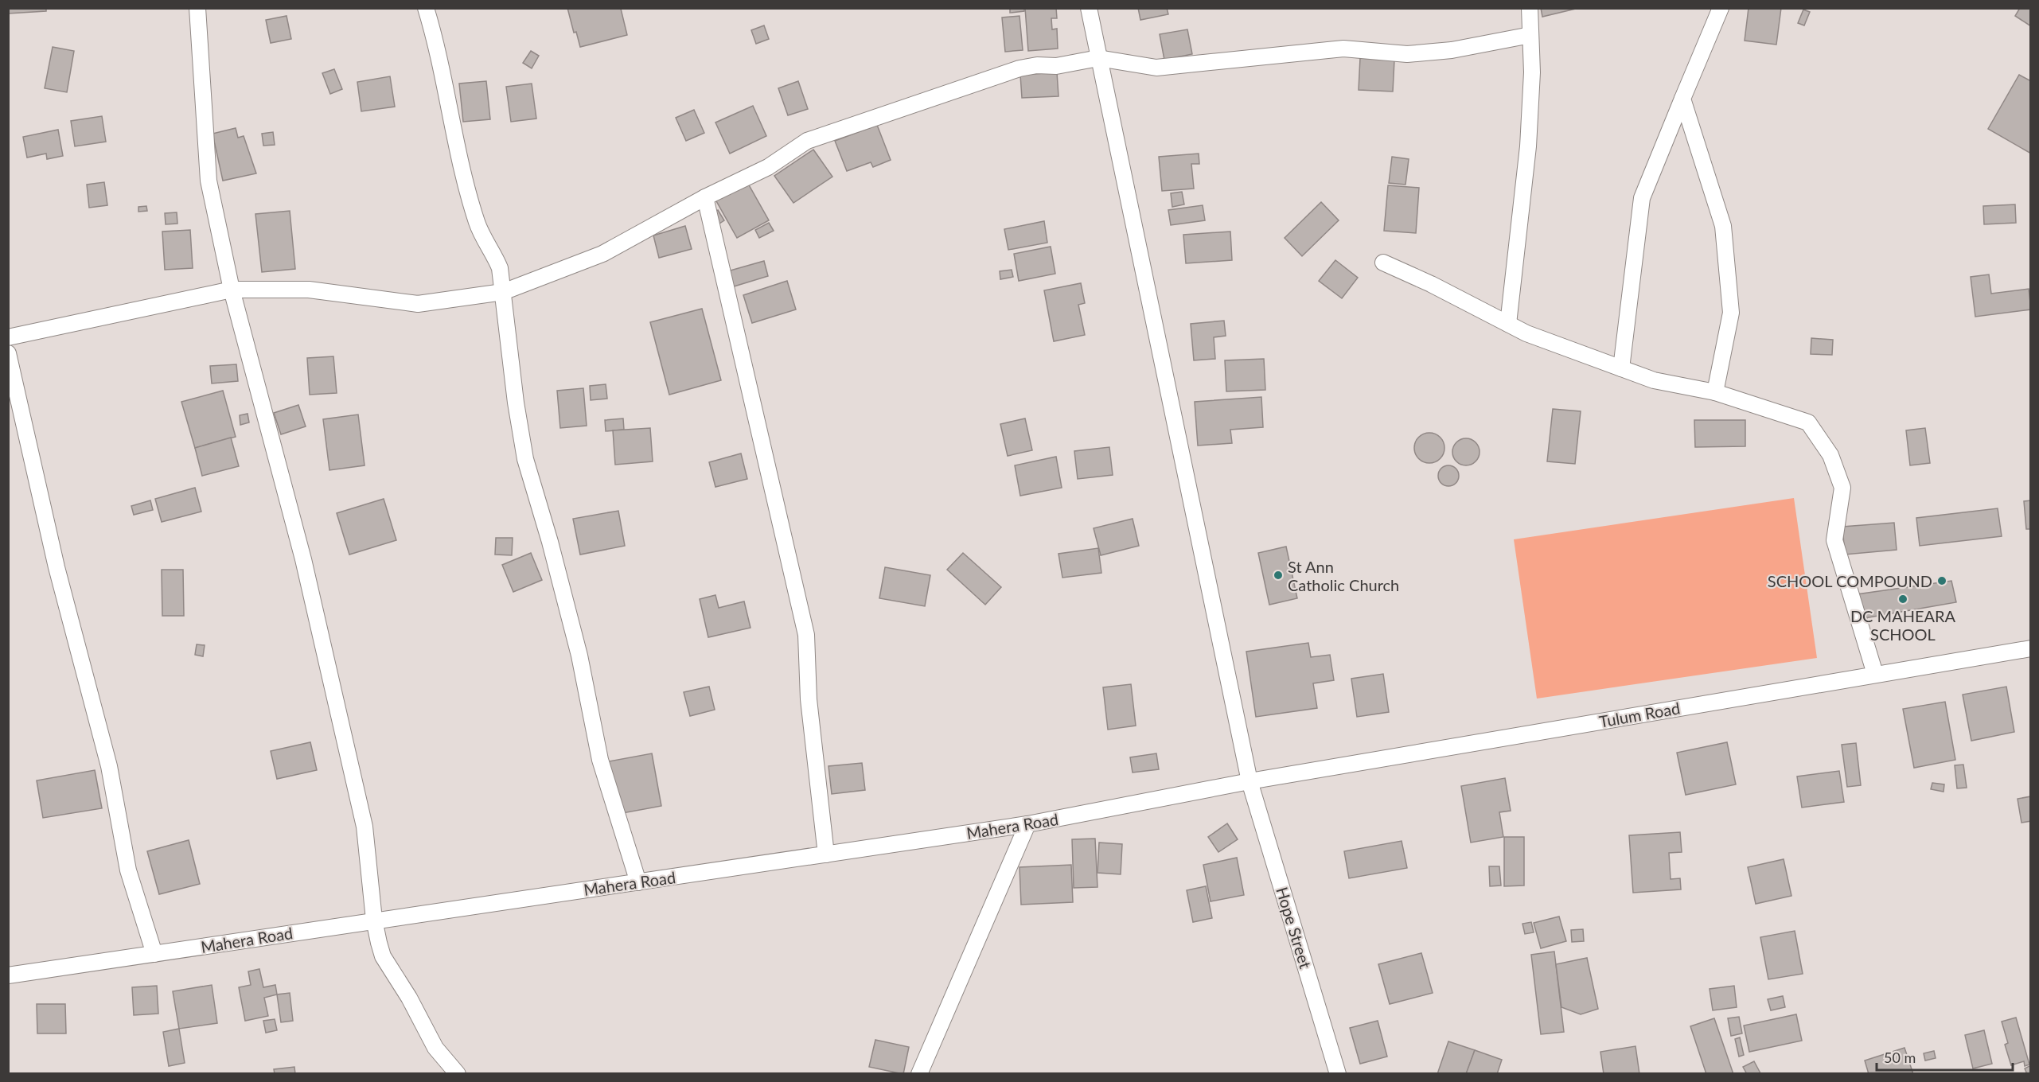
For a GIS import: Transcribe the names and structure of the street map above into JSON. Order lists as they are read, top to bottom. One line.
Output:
{"streets":{"street":["Tulum Road","Mahera Road","Hope Street"]},"crossings":[["Tulum Road","Mahera Road"],["Tulum Road","Hope Street"],["Mahera Road","Hope Street"]],"places":["St Ann Catholic Church","SCHOOL COMPOUND","DC MAHEARA SCHOOL"],"scale_bar":"50 m"}
